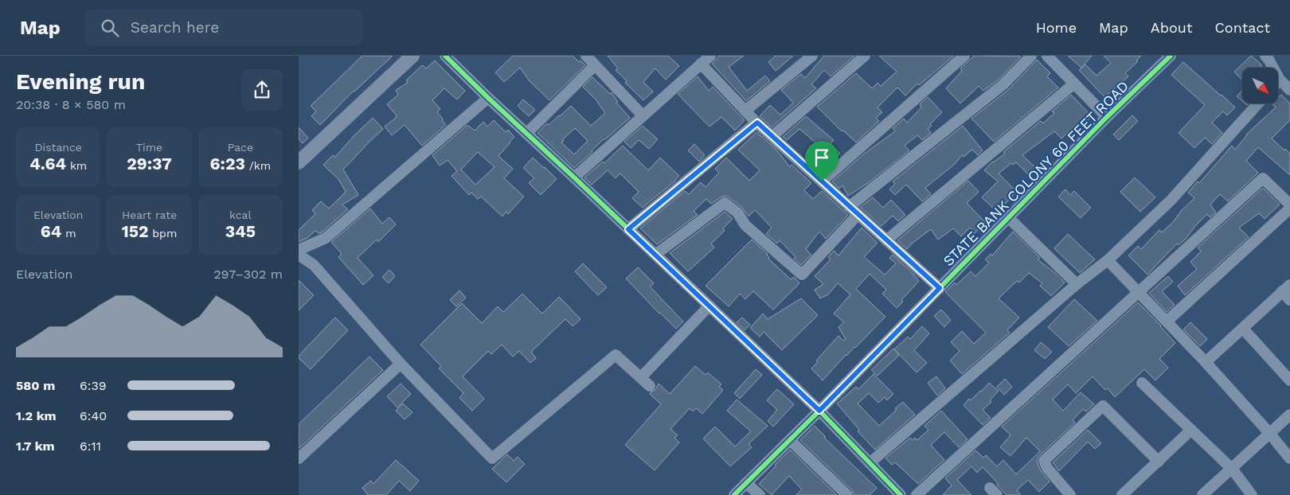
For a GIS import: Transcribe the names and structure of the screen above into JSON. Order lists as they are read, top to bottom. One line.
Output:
{"streets":{"street":["STATE BANK COLONY 60 FEET ROAD"]},"north":"bottom right","page":{"header":"Map","search":"Search here","nav":["Home","Map","About","Contact"],"heading":["Evening run","20:38 · 8 × 580 m"],"stats":[["Distance","4.64 km"],["Time","29:37"],["Pace","6:23 /km"],["Elevation","64 m"],["Heart rate","152 bpm"],["kcal","345"]],"chart":["Elevation","297–302 m"],"list":[{"name":"580 m","note":"6:39"},{"name":"1.2 km","note":"6:40"},{"name":"1.7 km","note":"6:11"}]}}
